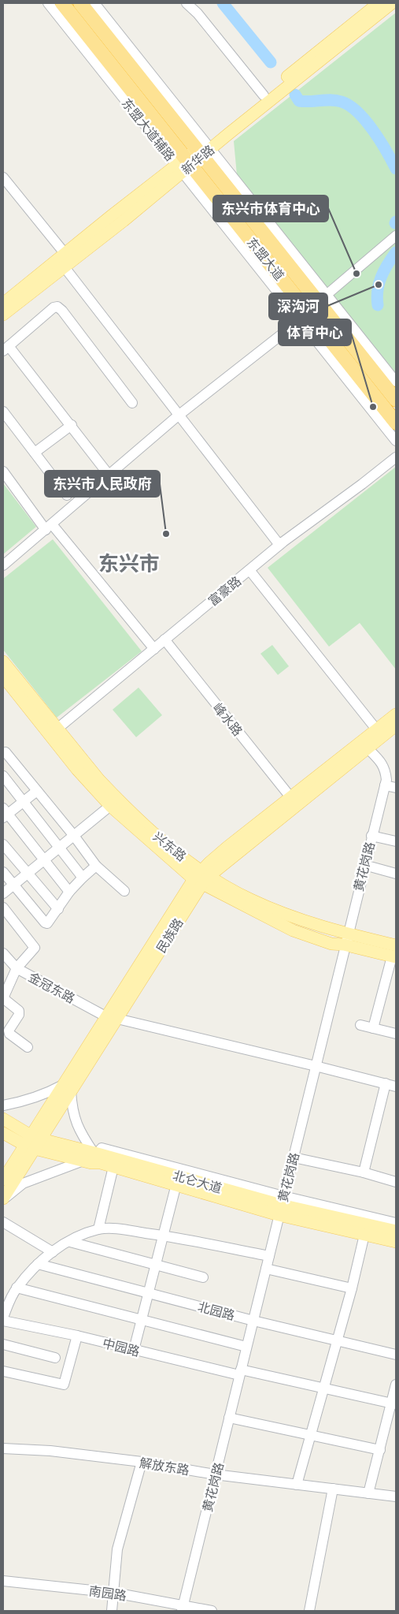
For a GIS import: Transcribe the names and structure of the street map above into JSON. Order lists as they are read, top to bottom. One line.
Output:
{"streets":{"highway":["东盟大道"],"main road":["新华路","兴东路","民族路","北仑大道"],"street":["东盟大道辅路","富豪路","峰水路","黄花岗路","金冠东路","北园路","中园路","解放东路","南园路"]},"crossings":[["东盟大道辅路","新华路"],["东盟大道辅路","东盟大道"],["新华路","东盟大道"],["富豪路","峰水路"],["富豪路","兴东路"],["峰水路","民族路"],["兴东路","黄花岗路"],["兴东路","民族路"],["黄花岗路","民族路"],["黄花岗路","金冠东路"],["黄花岗路","北仑大道"],["黄花岗路","北园路"],["黄花岗路","中园路"],["黄花岗路","解放东路"],["黄花岗路","南园路"],["民族路","金冠东路"],["民族路","北仑大道"]],"districts":["东兴市"],"places":["东兴市体育中心","深沟河","体育中心","东兴市人民政府"]}
